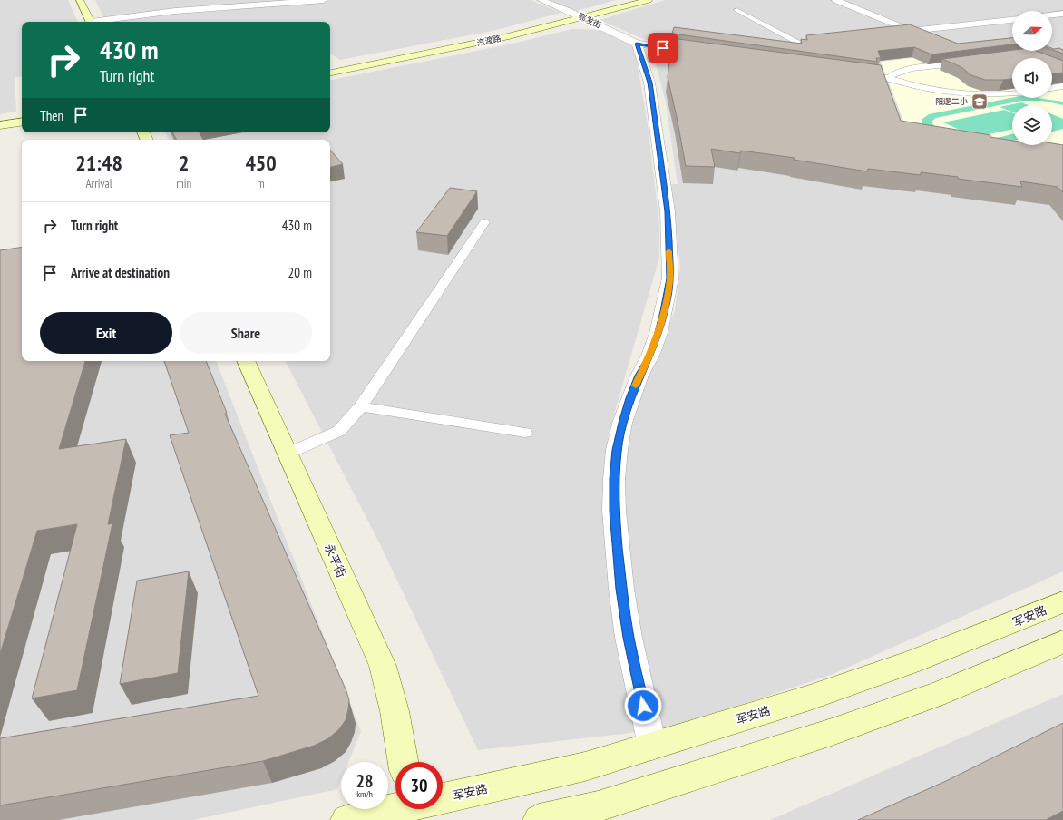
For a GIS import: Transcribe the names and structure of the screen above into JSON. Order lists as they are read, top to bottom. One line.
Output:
{"streets":{"street":["鄂发街","汽渡路","永平街","军安路"]},"crossings":[["鄂发街","汽渡路"]],"places":{"school or university":["阳逻二小"]},"north":"right","page":{"turn":["430 m","Turn right"],"then":"Then","eta":["21:48","Arrival","2","min","450","m"],"list":[{"name":"Turn right","value":"430 m"},{"name":"Arrive at destination","value":"20 m"}],"buttons":["Exit","Share"],"speed":"28 km/h","limit":"30"}}
